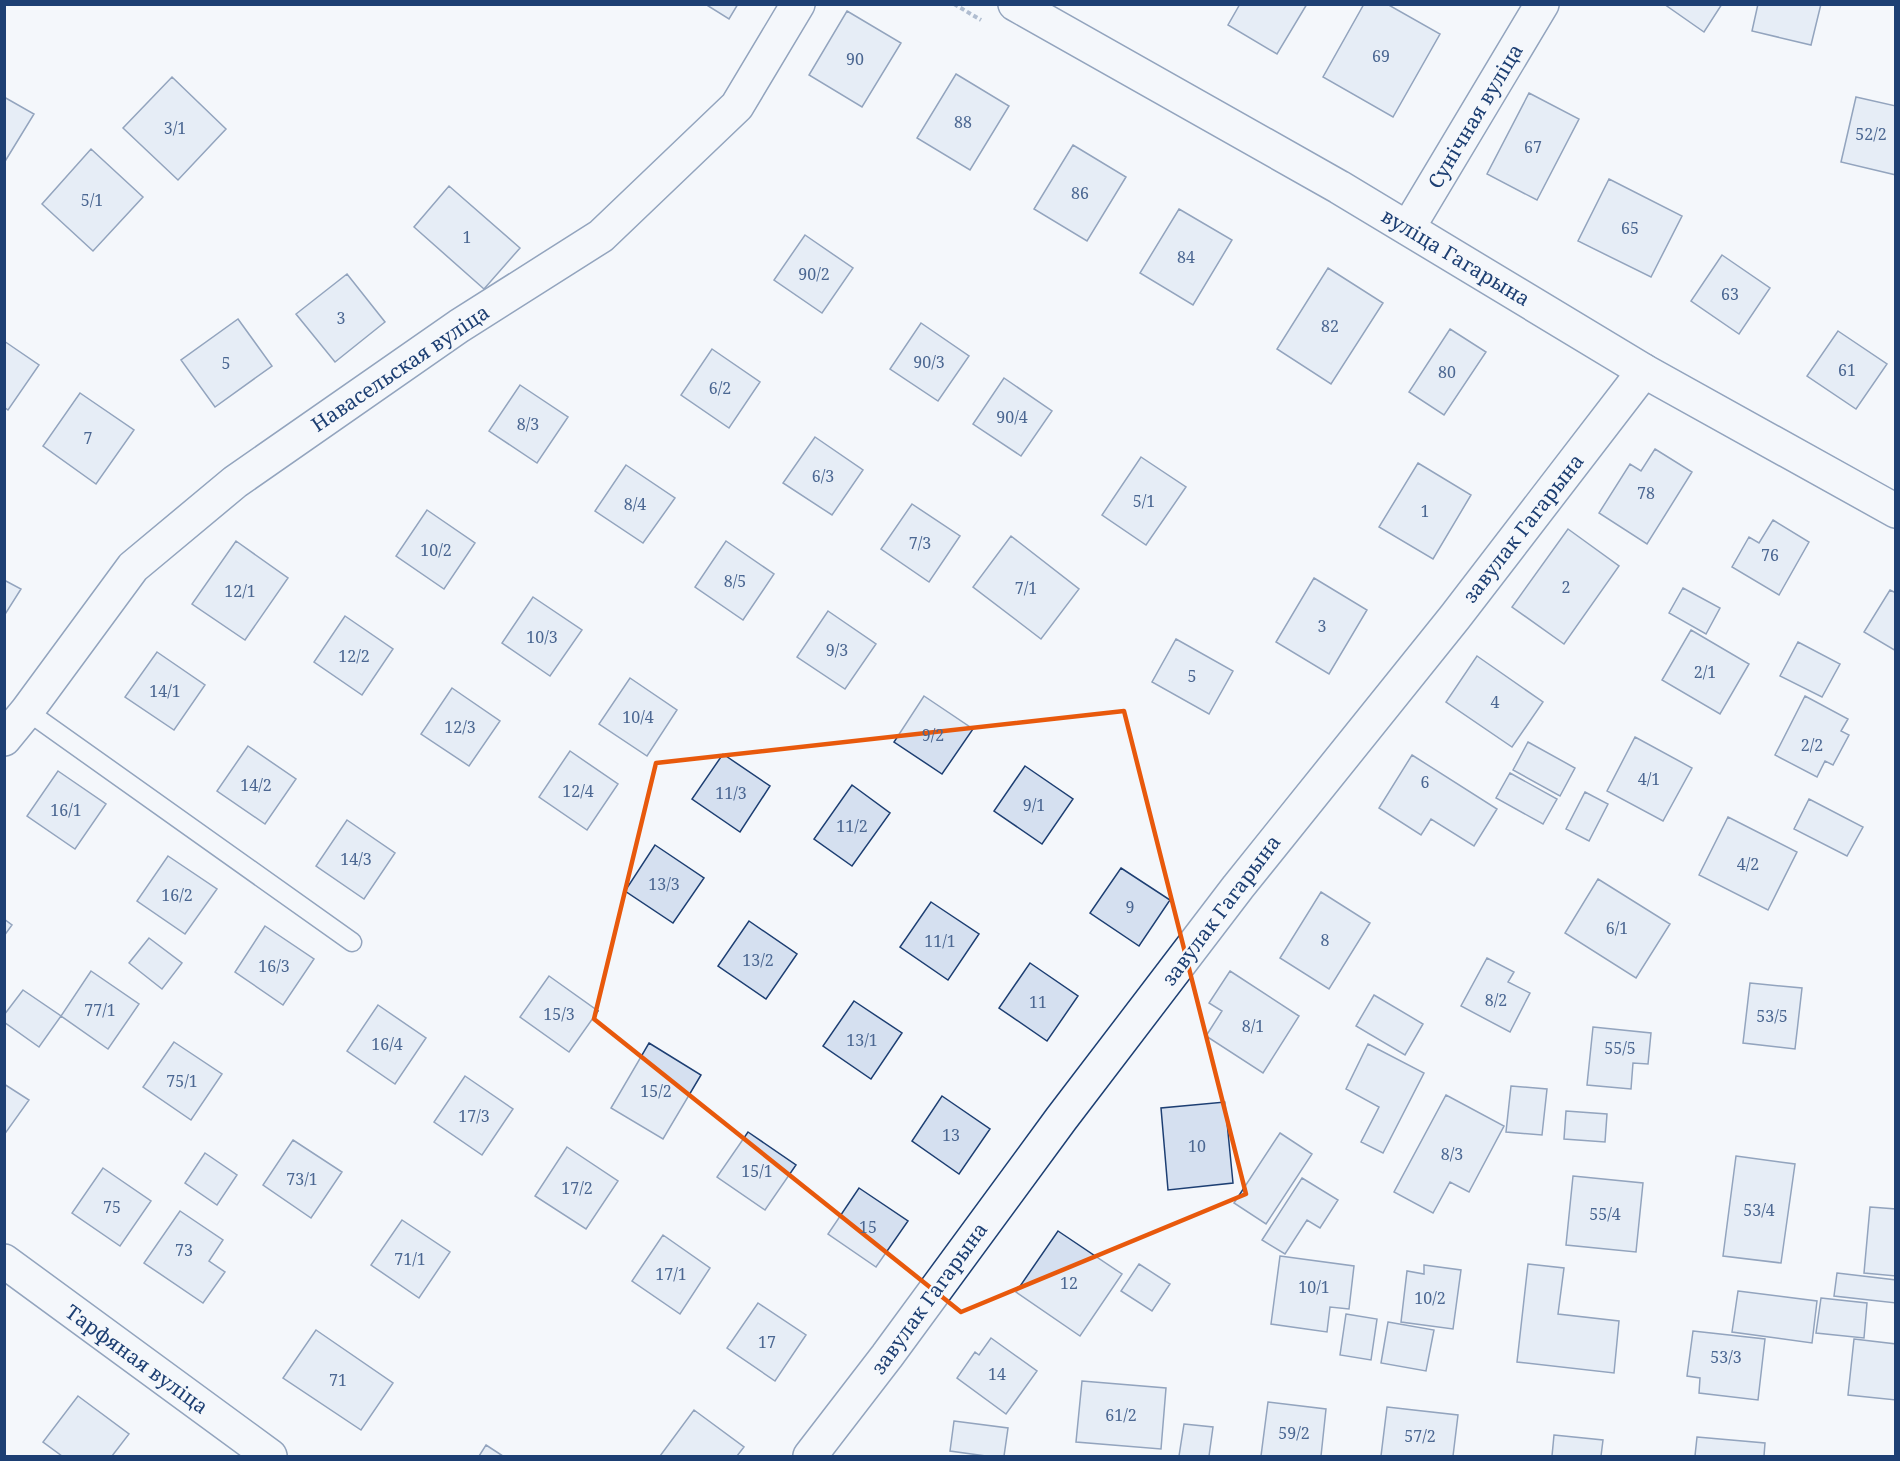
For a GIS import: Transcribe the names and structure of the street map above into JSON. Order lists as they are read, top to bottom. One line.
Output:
{"streets":{"street":["Сунічная вуліца","вуліца Гагарына","Навасельская вуліца","завулак Гагарына","Тарфяная вуліца"]},"crossings":[["Сунічная вуліца","вуліца Гагарына"],["вуліца Гагарына","завулак Гагарына"]],"house_numbers":["69","90","88","3/1","52/2","67","86","5/1","65","1","84","90/2","63","3","82","90/3","5","61","80","6/2","90/4","8/3","7","6/3","78","5/1","8/4","1","7/3","10/2","76","8/5","2","7/1","12/1","3","10/3","9/3","12/2","2/1","5","14/1","4","10/4","12/3","9/2","2/2","4/1","6","14/2","12/4","11/3","9/1","16/1","11/2","14/3","4/2","13/3","16/2","9","6/1","8","11/1","13/2","16/3","8/2","11","77/1","15/3","53/5","8/1","13/1","16/4","55/5","75/1","15/2","17/3","13","10","8/3","15/1","73/1","17/2","75","53/4","55/4","15","73","71/1","17/1","12","10/1","10/2","17","53/3","14","71","61/2","59/2","57/2"]}
